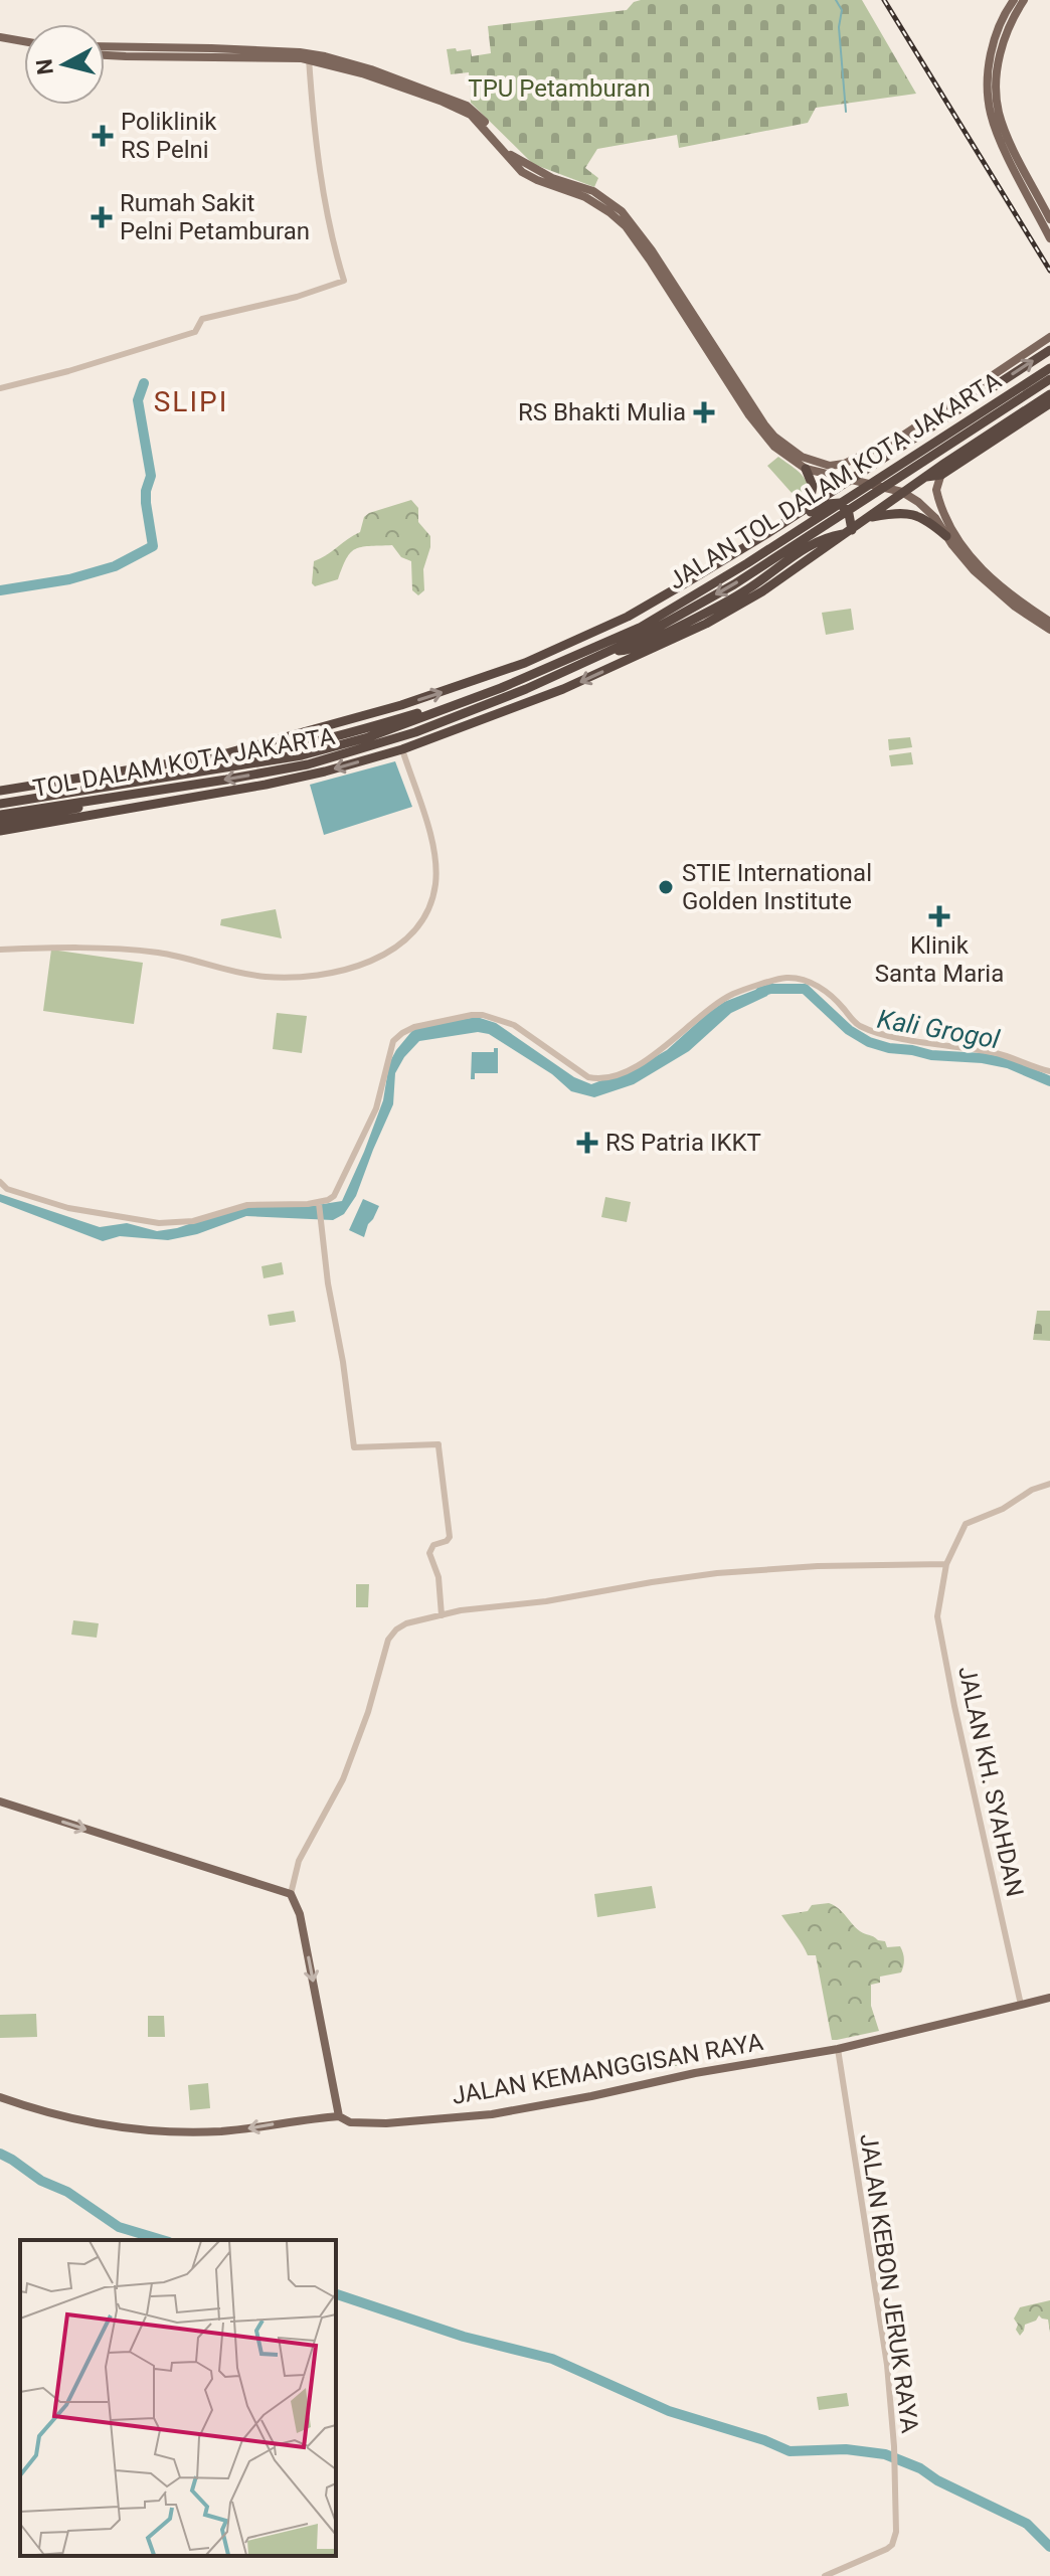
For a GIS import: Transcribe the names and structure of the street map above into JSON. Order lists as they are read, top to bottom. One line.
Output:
{"streets":{"highway":["JALAN TOL DALAM KOTA JAKARTA","TOL DALAM KOTA JAKARTA"],"main road":["JALAN KEMANGGISAN RAYA"],"street":["JALAN KH. SYAHDAN","JALAN KEBON JERUK RAYA"]},"crossings":[["JALAN TOL DALAM KOTA JAKARTA","TOL DALAM KOTA JAKARTA"],["JALAN KH. SYAHDAN","JALAN KEMANGGISAN RAYA"],["JALAN KEMANGGISAN RAYA","JALAN KEBON JERUK RAYA"]],"districts":["SLIPI"],"water":["Kali Grogol"],"parks":["TPU Petamburan"],"places":{"health":["Poliklinik RS Pelni","Rumah Sakit Pelni Petamburan","RS Bhakti Mulia","Klinik Santa Maria","RS Patria IKKT"],"other":["STIE International Golden Institute"]},"north":"left"}
